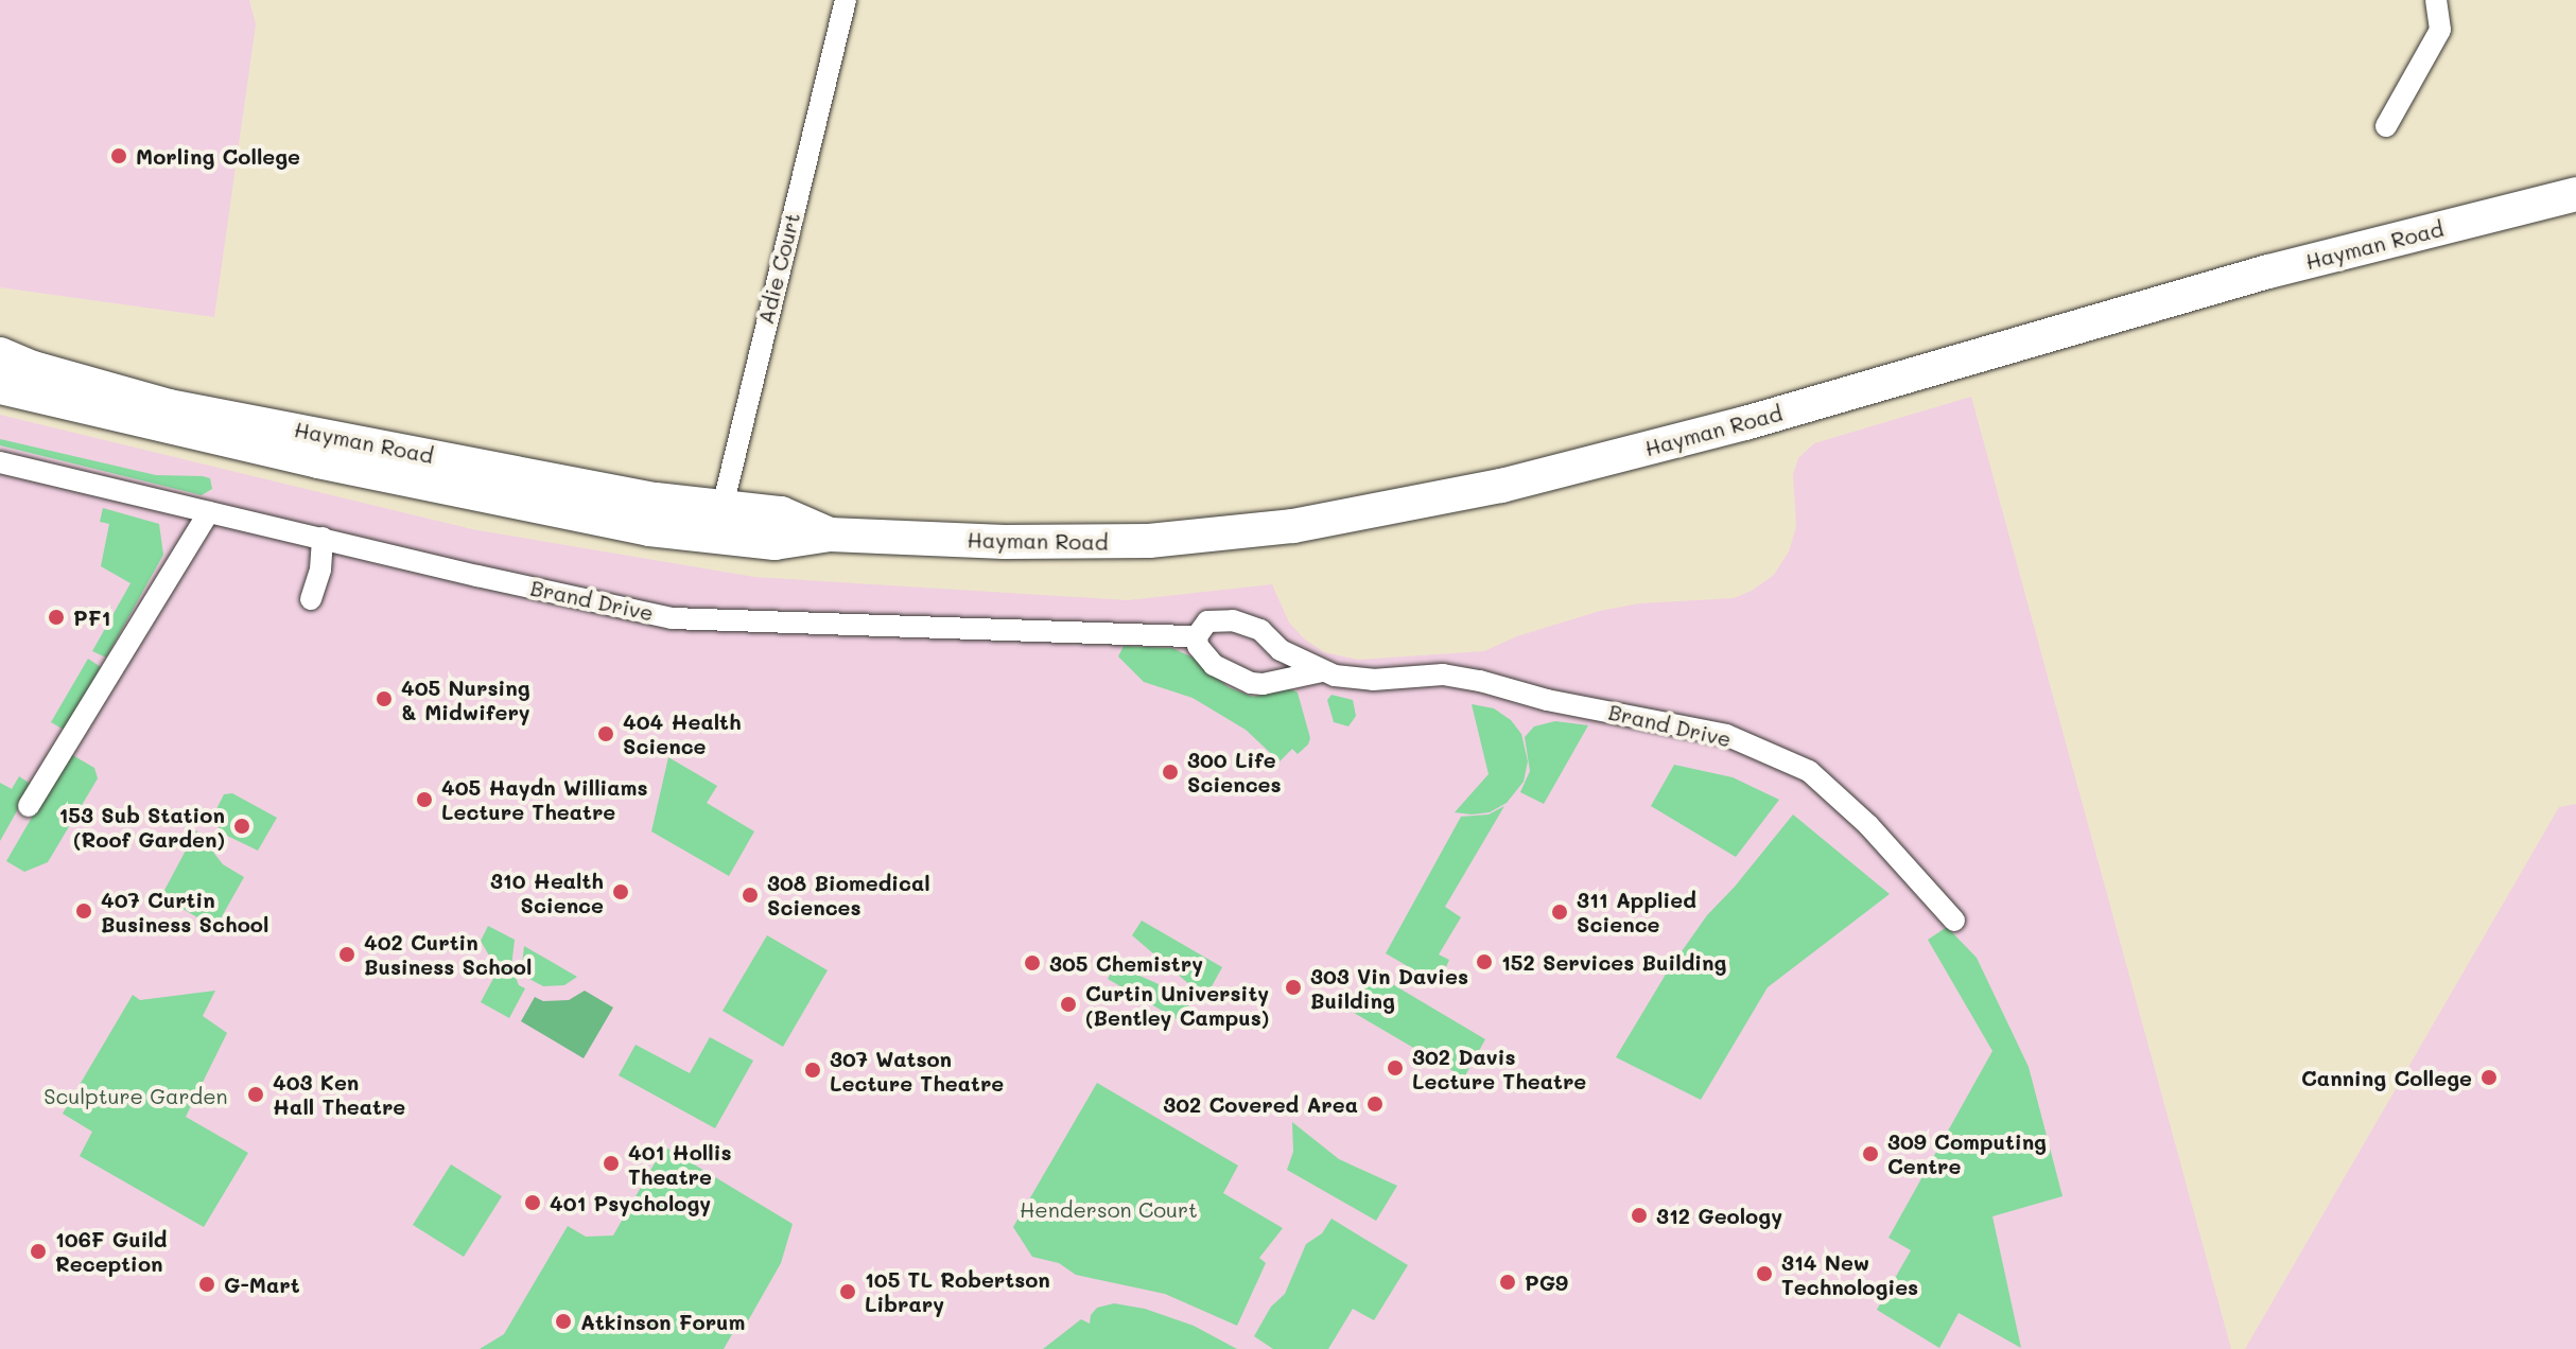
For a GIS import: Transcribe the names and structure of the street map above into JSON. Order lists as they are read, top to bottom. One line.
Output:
{"streets":{"main road":["Hayman Road"],"street":["Adie Court","Brand Drive"]},"crossings":[["Hayman Road","Adie Court"]],"parks":["Sculpture Garden","Henderson Court"],"places":["Morling College","PF1","405 Nursing & Midwifery","404 Health Science","300 Life Sciences","405 Haydn Williams Lecture Theatre","153 Sub Station (Roof Garden)","310 Health Science","308 Biomedical Sciences","407 Curtin Business School","311 Applied Science","402 Curtin Business School","152 Services Building","305 Chemistry","303 Vin Davies Building","Curtin University (Bentley Campus)","302 Davis Lecture Theatre","307 Watson Lecture Theatre","Canning College","403 Ken Hall Theatre","302 Covered Area","309 Computing Centre","401 Hollis Theatre","401 Psychology","312 Geology","106F Guild Reception","314 New Technologies","PG9","G-Mart","105 TL Robertson Library","Atkinson Forum"]}
